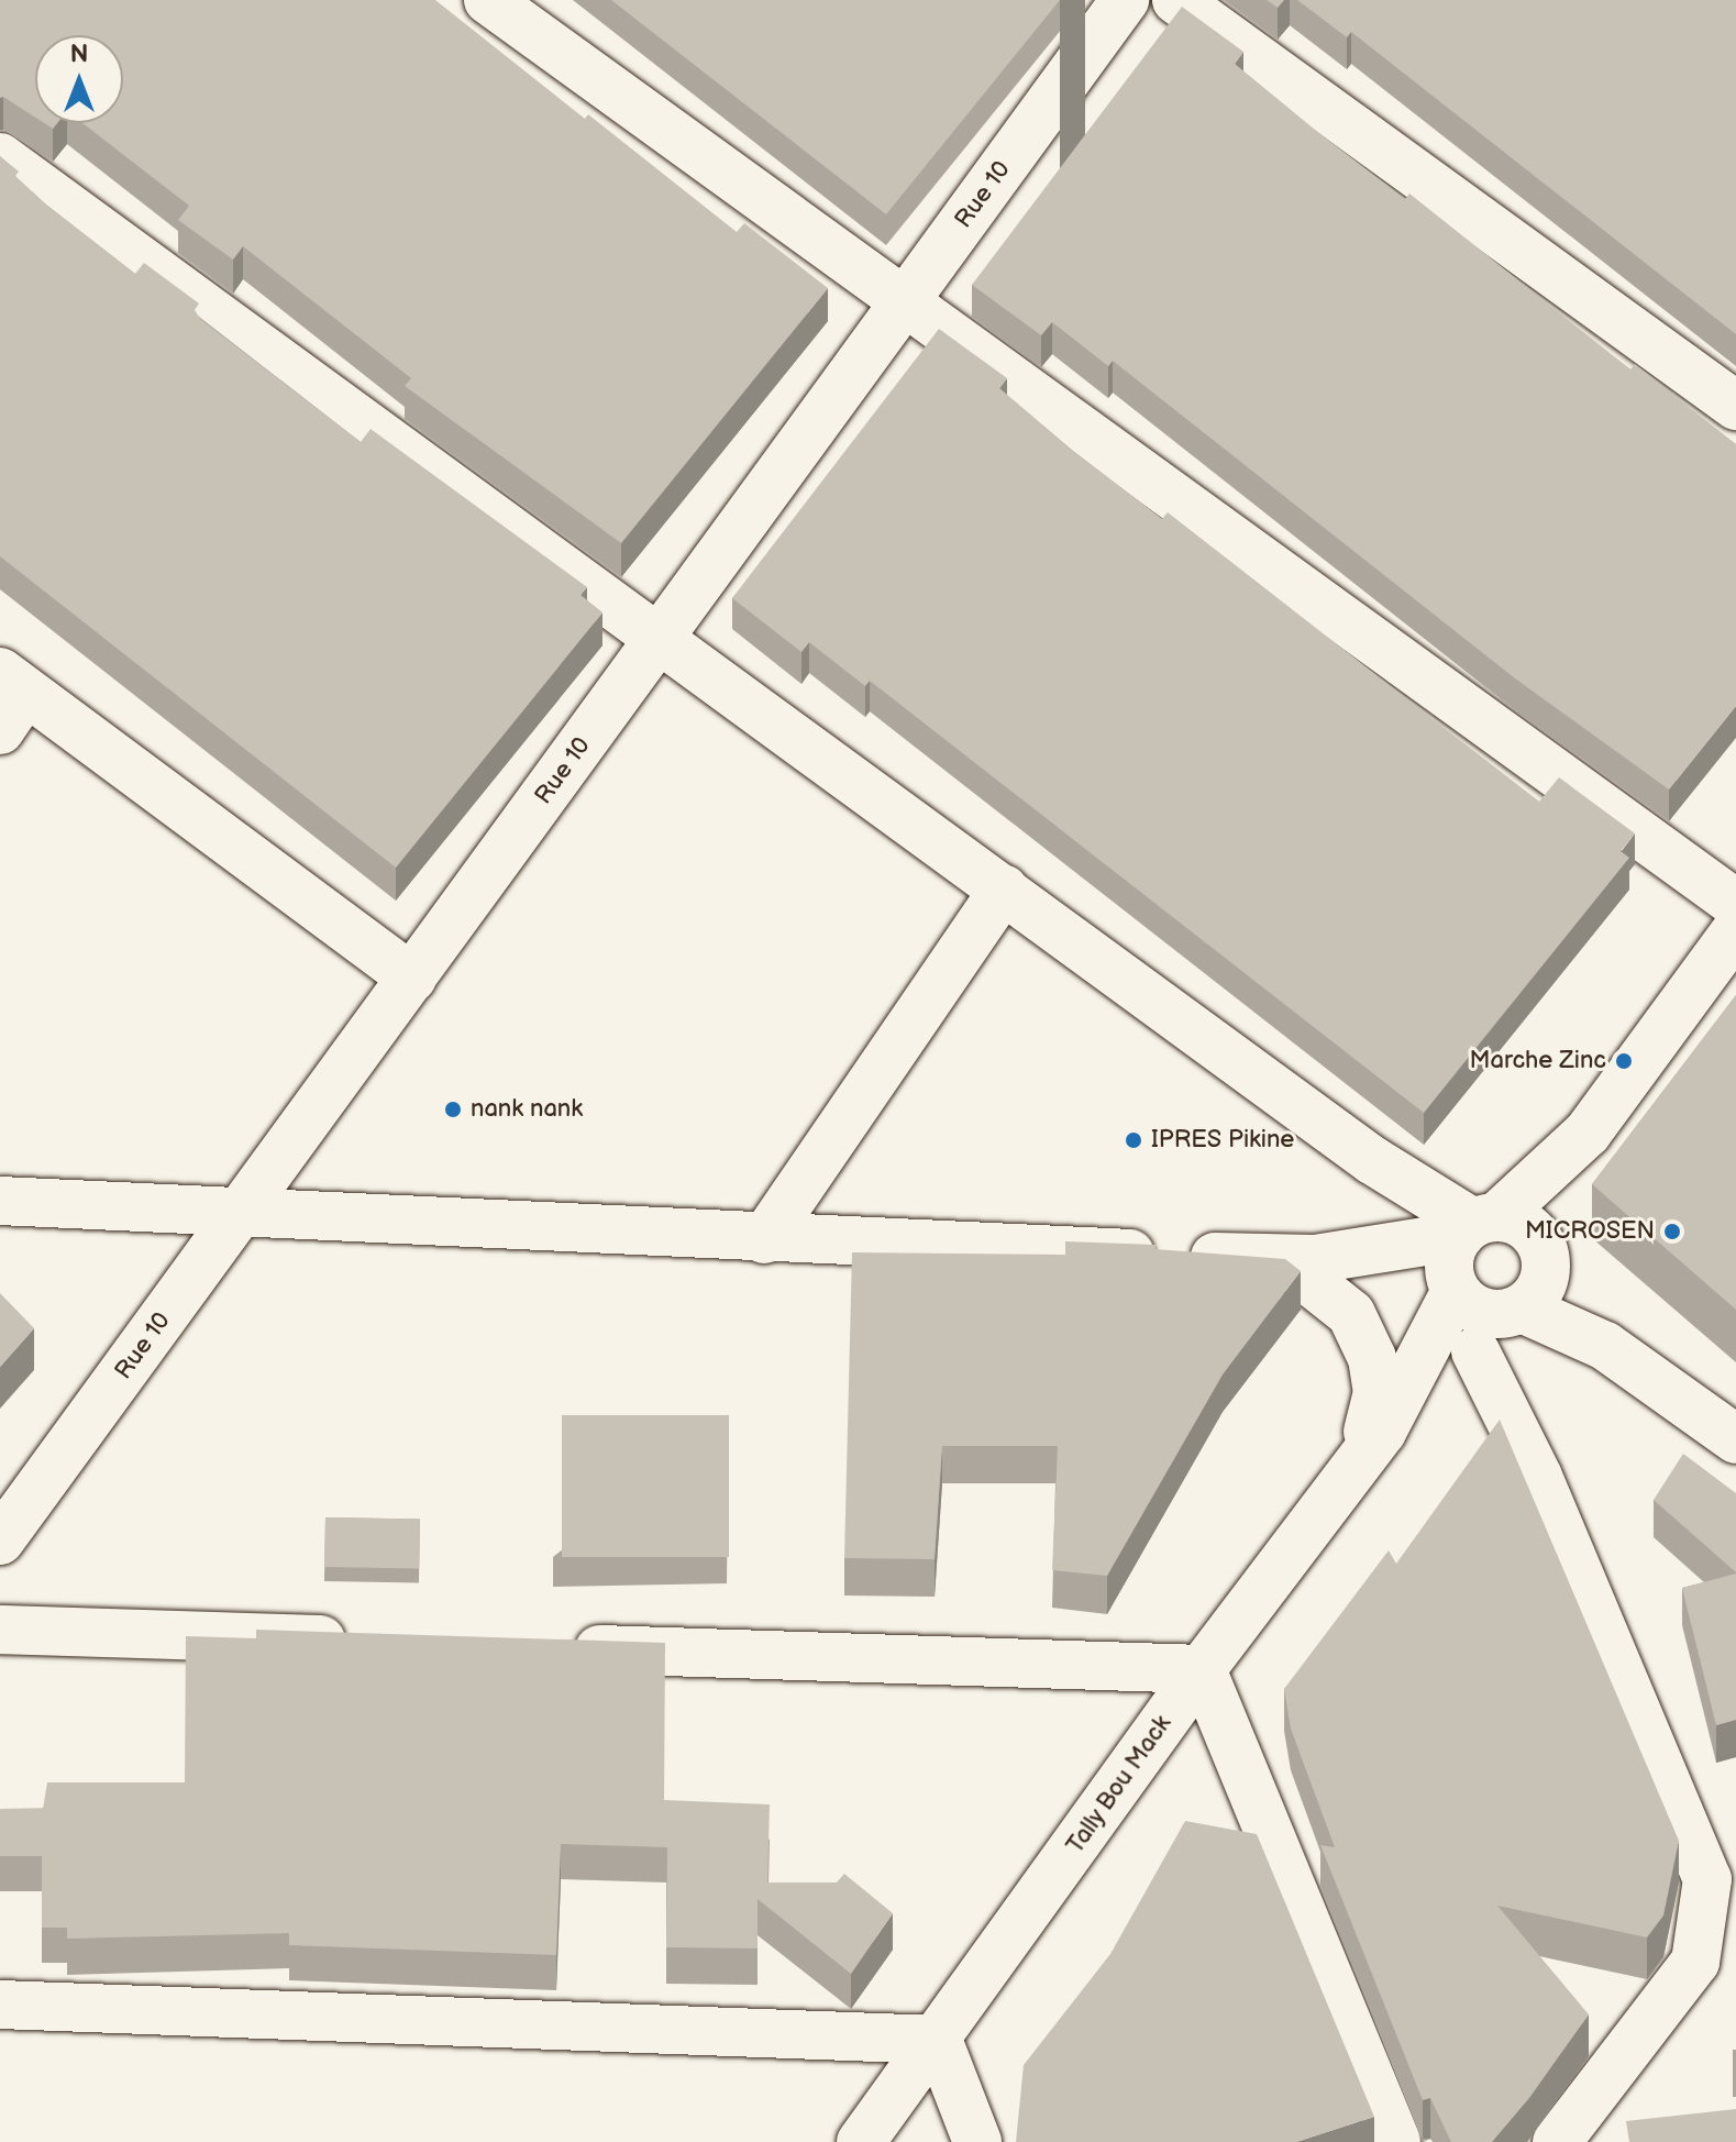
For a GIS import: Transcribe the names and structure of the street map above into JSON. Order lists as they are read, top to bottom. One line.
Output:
{"streets":{"street":["Rue 10","Tally Bou Mack"]},"places":["Marche Zinc","nank nank","IPRES Pikine","MICROSEN"],"north":"top"}
